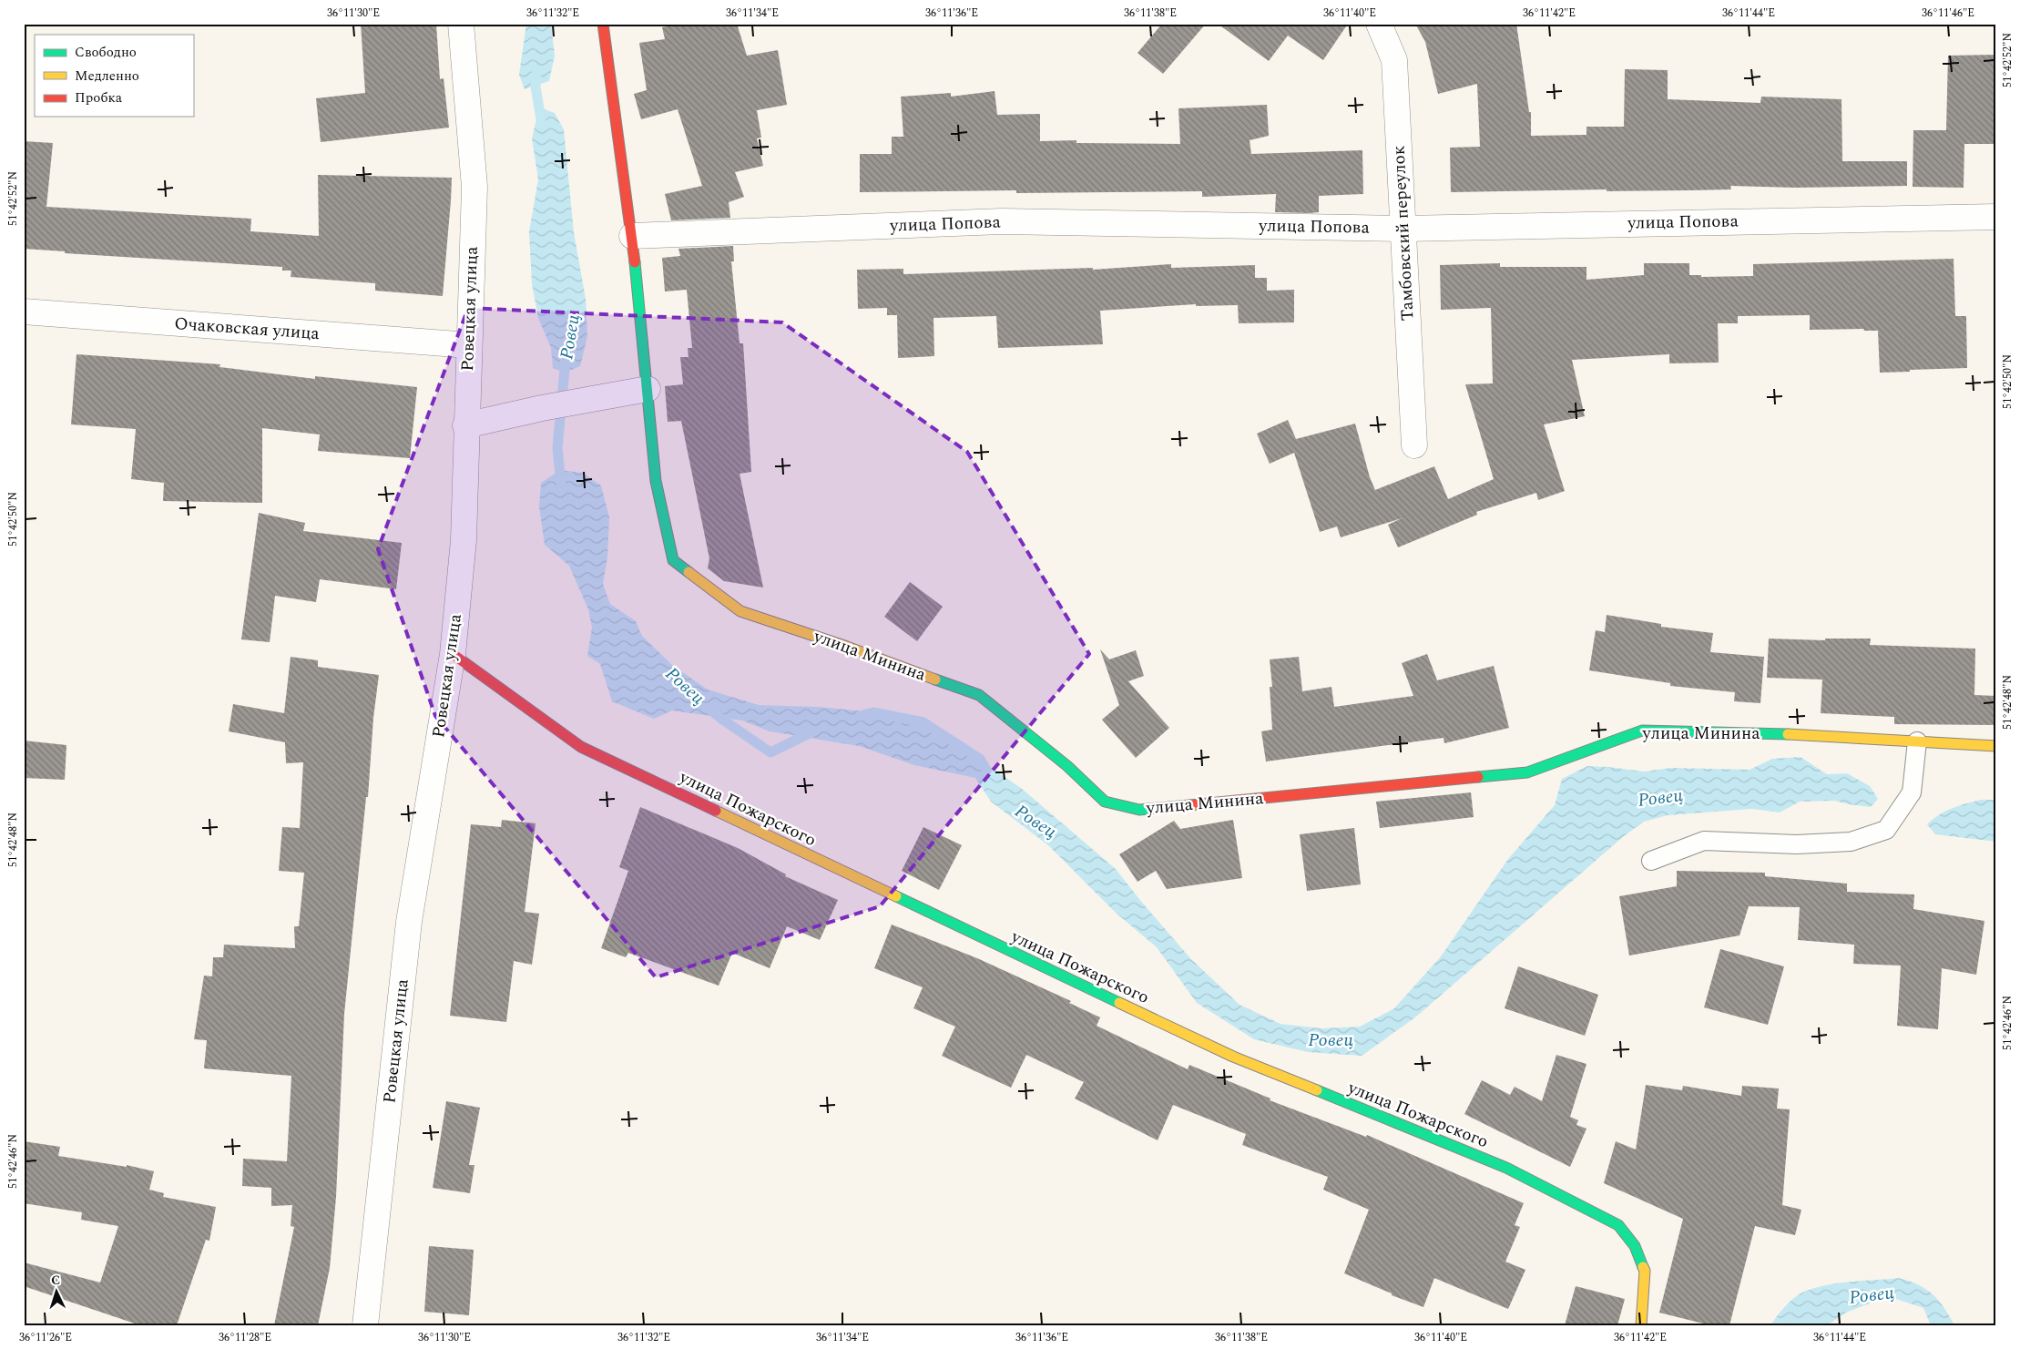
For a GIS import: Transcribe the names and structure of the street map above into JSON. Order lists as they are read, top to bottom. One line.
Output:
{"streets":{"street":["улица Попова","Тамбовский переулок","Ровецкая улица","Очаковская улица","улица Минина","улица Пожарского"]},"crossings":[["улица Попова","Тамбовский переулок"],["Ровецкая улица","Очаковская улица"],["Ровецкая улица","улица Пожарского"]],"water":["Ровец"],"legend":["Свободно","Медленно","Пробка"],"north":"top","coordinates":["36°11'30\"E","36°11'32\"E","36°11'34\"E","36°11'36\"E","36°11'38\"E","36°11'40\"E","36°11'42\"E","36°11'44\"E","36°11'46\"E","51°42'52\"N","51°42'50\"N","51°42'48\"N","51°42'46\"N","36°11'26\"E","36°11'28\"E"]}
